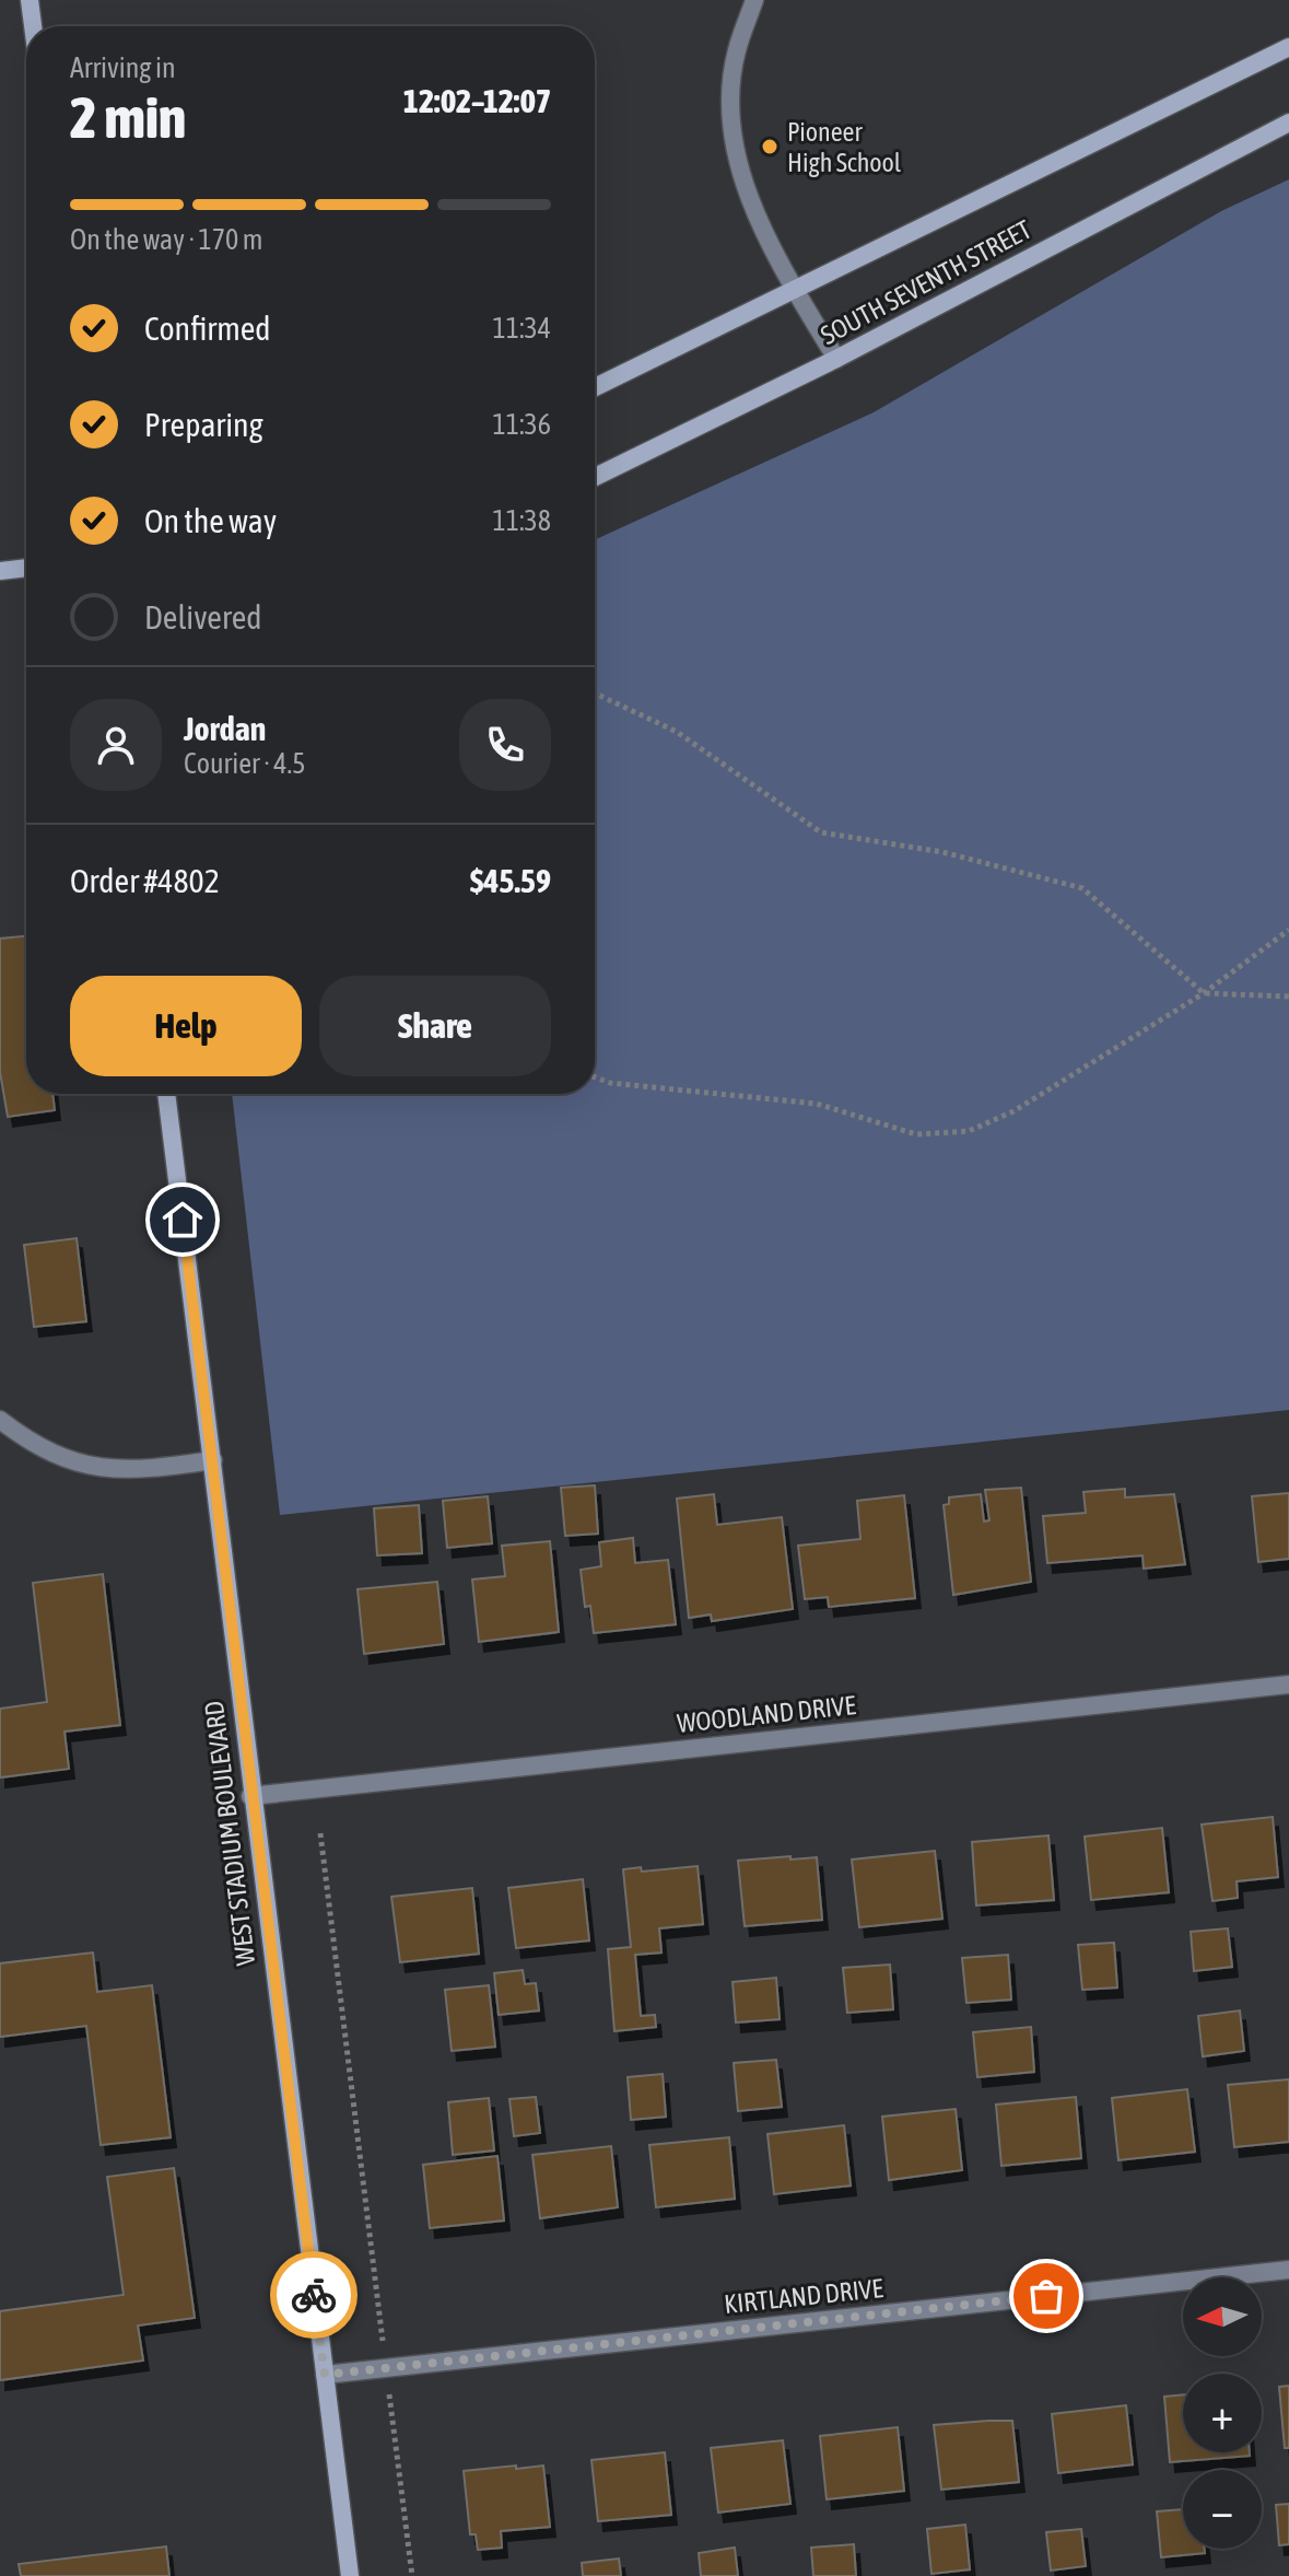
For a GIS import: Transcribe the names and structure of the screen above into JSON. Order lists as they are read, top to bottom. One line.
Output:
{"streets":{"street":["SOUTH SEVENTH STREET","WOODLAND DRIVE","WEST STADIUM BOULEVARD","KIRTLAND DRIVE"]},"crossings":[["WOODLAND DRIVE","WEST STADIUM BOULEVARD"],["WEST STADIUM BOULEVARD","KIRTLAND DRIVE"]],"places":["Pioneer High School"],"north":"left","page":{"heading":["2 min","Arriving in","12:02–12:07"],"panel":["Jordan","Courier · 4.5","Order #4802","$45.59"],"bar":"On the way · 170 m","list":[["Confirmed","11:34"],["Preparing","11:36"],["On the way","11:38"],"Delivered"],"buttons":["Help","Share"],"map_buttons":["+","−"]}}
